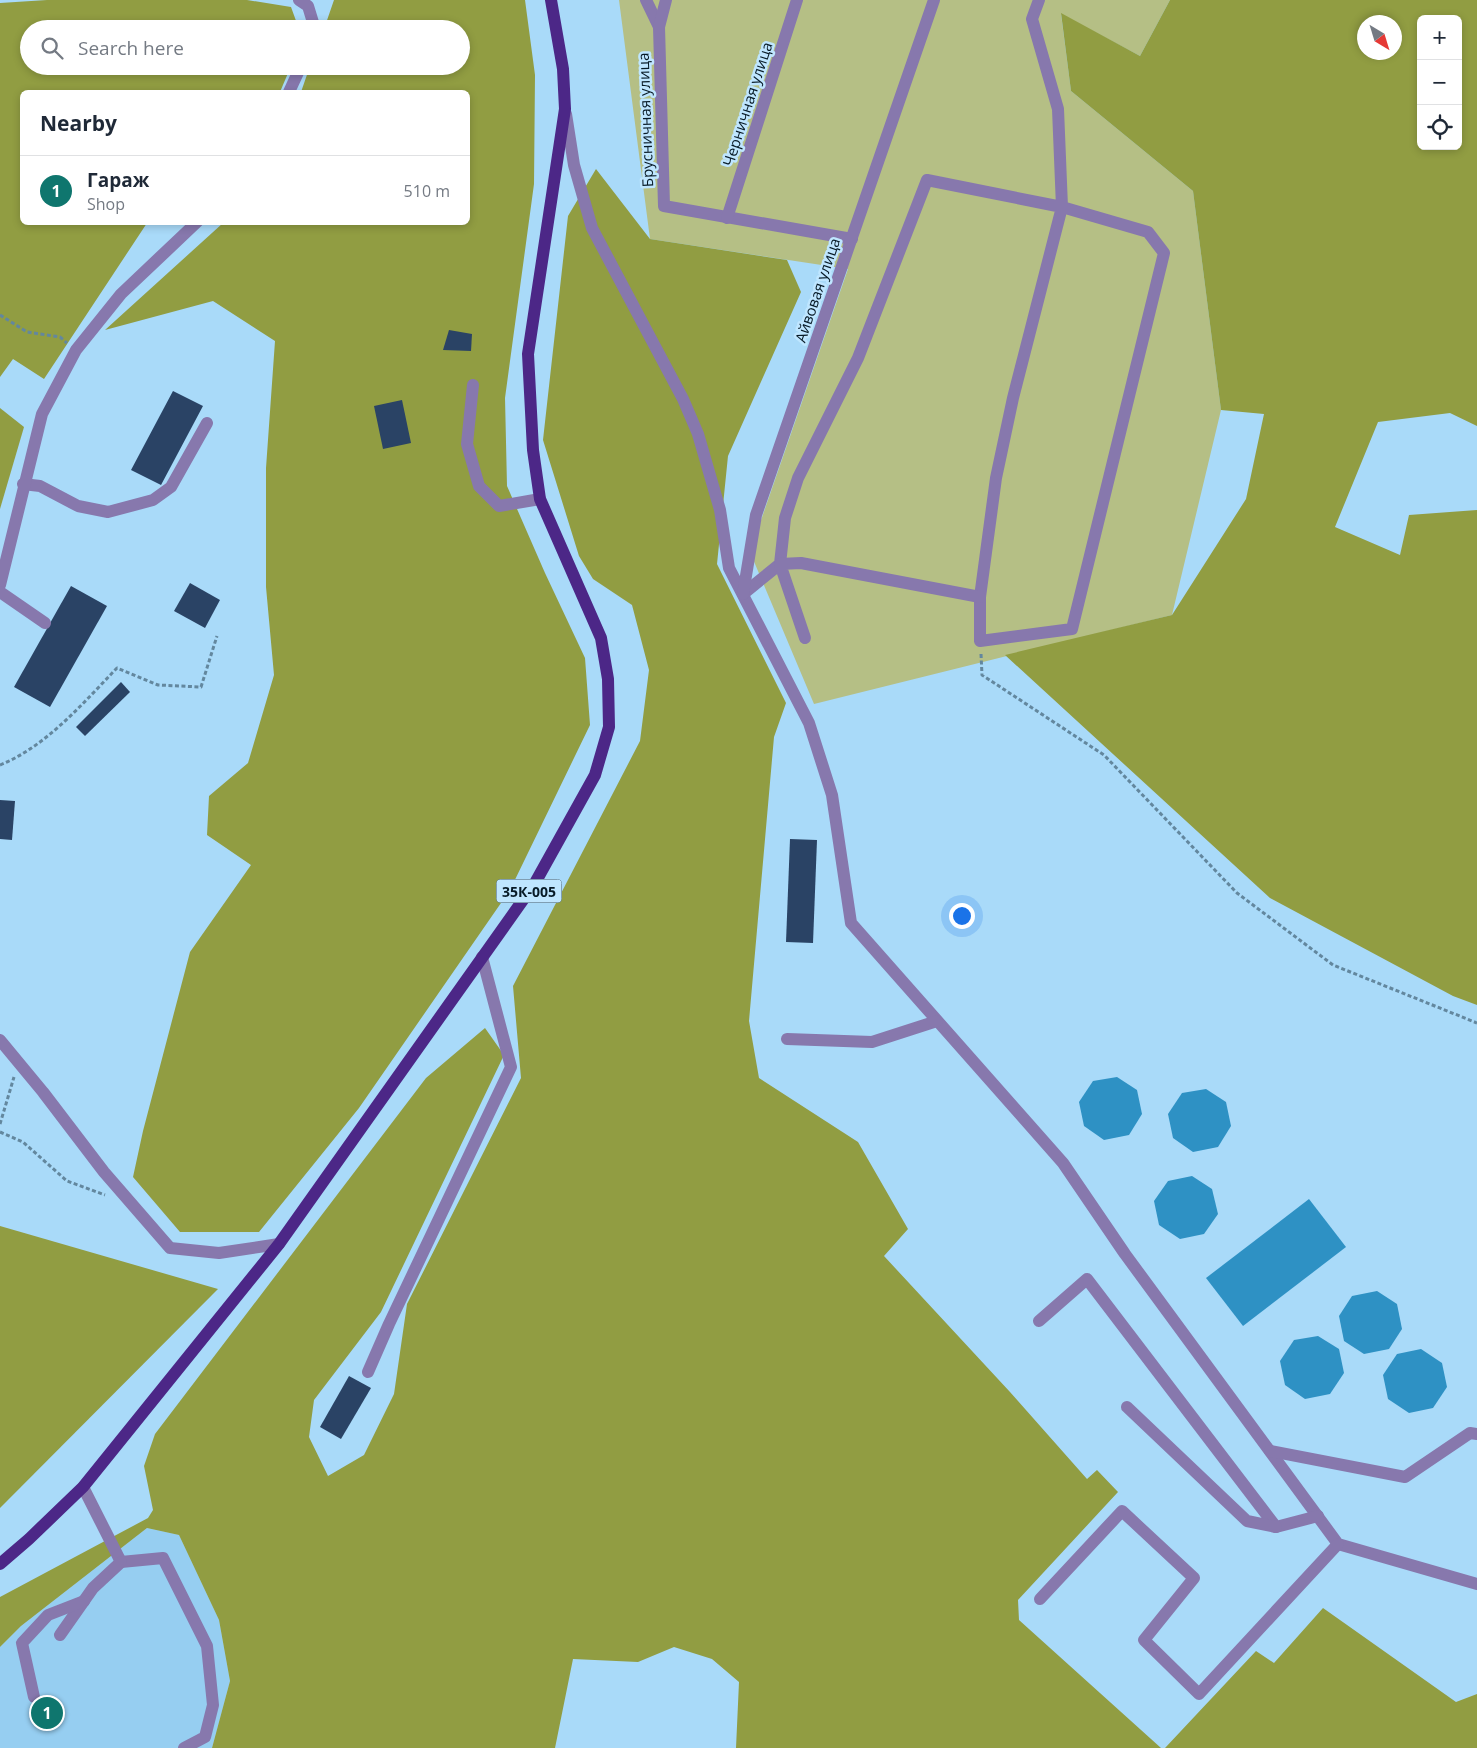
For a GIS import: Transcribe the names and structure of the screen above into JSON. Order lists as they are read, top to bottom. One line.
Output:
{"streets":{"main road":["35К-005"],"street":["Черничная улица","Брусничная улица","Айвовая улица"]},"crossings":[["Черничная улица","Брусничная улица"]],"north":"bottom right","page":{"map_buttons":["+","−"],"search":"Search here","heading":"Nearby","list":[{"mark":"1","name":"Гараж","note":"Shop","value":"510 m"}],"pins":"1"}}
